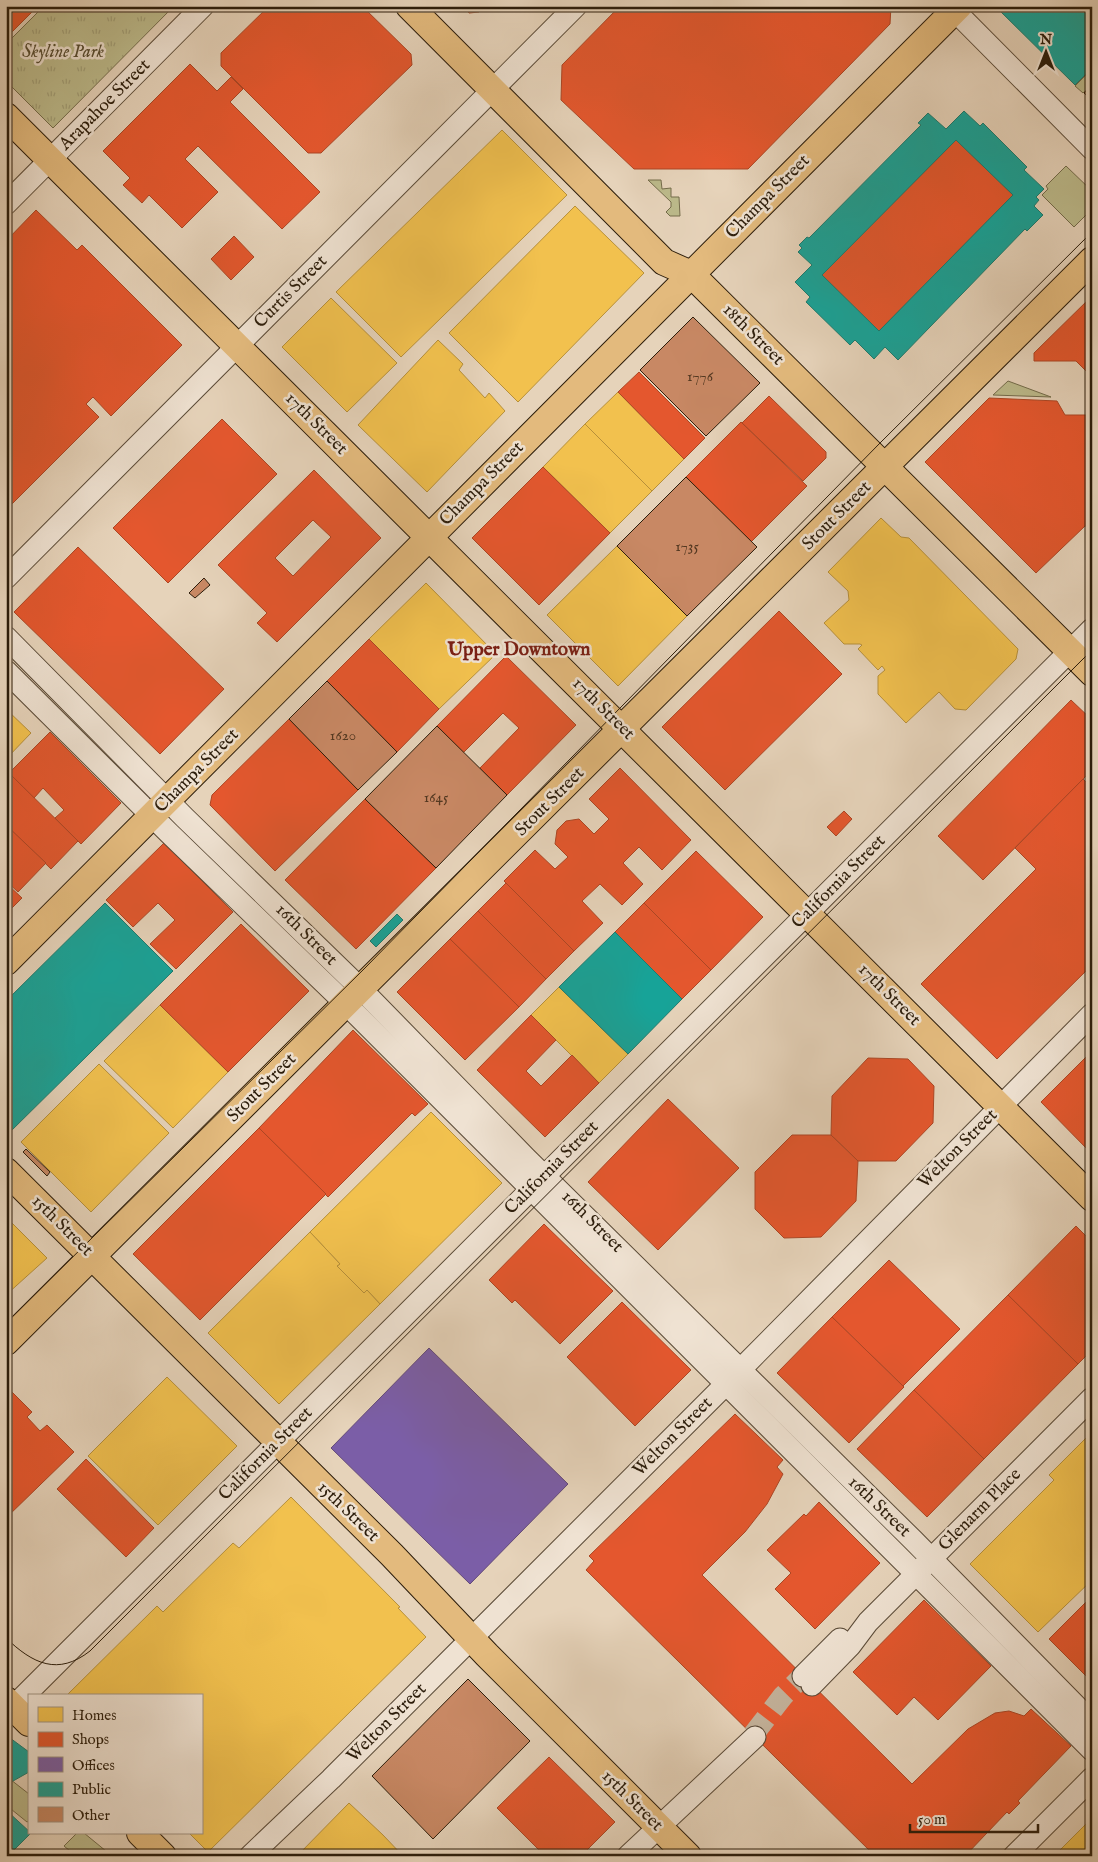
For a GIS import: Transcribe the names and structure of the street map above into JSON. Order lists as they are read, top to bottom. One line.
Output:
{"streets":{"main road":["Champa Street","18th Street","17th Street","Stout Street","15th Street"],"street":["Arapahoe Street","Curtis Street","California Street","16th Street","Welton Street","Glenarm Place"]},"crossings":[["Arapahoe Street","17th Street"],["Champa Street","18th Street"],["Champa Street","17th Street"],["Champa Street","16th Street"],["Curtis Street","18th Street"],["Curtis Street","17th Street"],["18th Street","Stout Street"],["18th Street","California Street"],["17th Street","Stout Street"],["17th Street","California Street"],["17th Street","Welton Street"],["Stout Street","16th Street"],["Stout Street","15th Street"],["California Street","16th Street"],["California Street","15th Street"],["16th Street","Welton Street"],["16th Street","Glenarm Place"],["Welton Street","15th Street"]],"districts":["Upper Downtown"],"parks":["Skyline Park"],"house_numbers":["1776","1735","1620","1645"],"legend":["Homes","Shops","Offices","Public","Other"],"scale_bar":"50 m","north":"top"}
